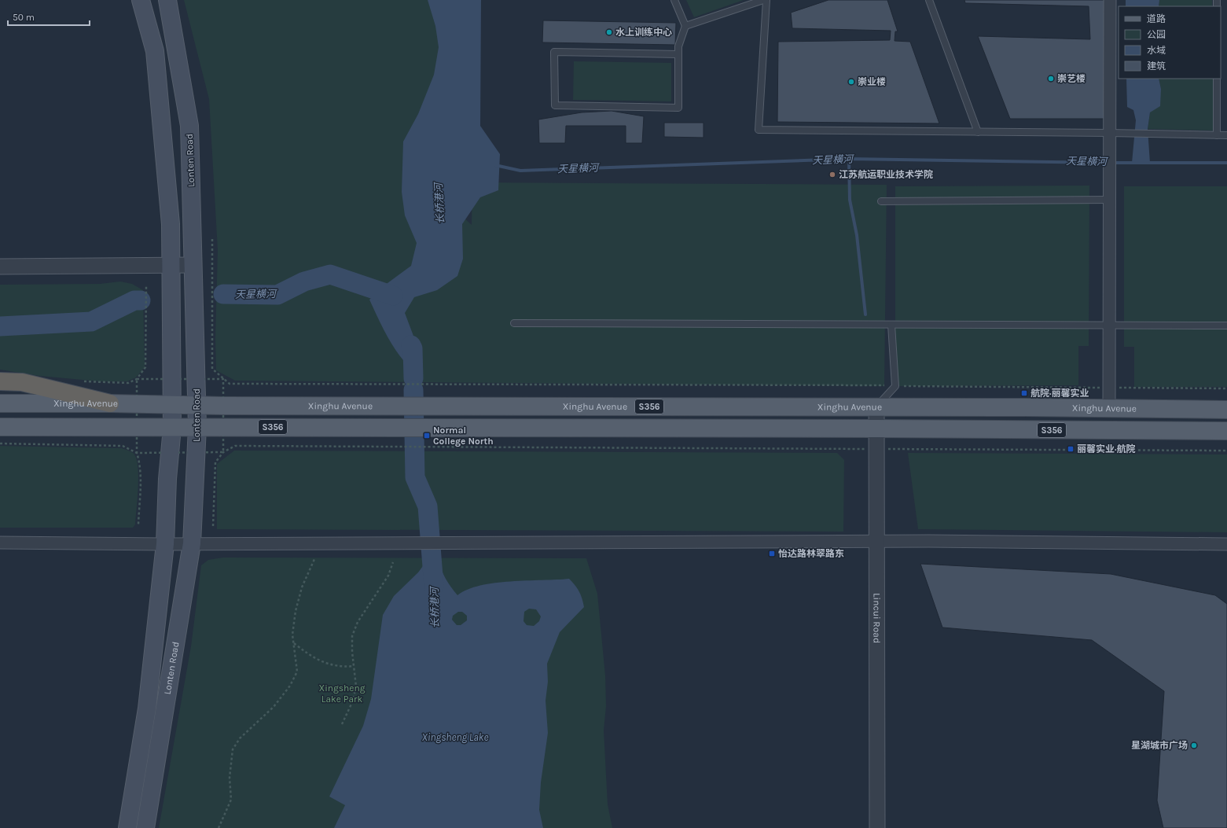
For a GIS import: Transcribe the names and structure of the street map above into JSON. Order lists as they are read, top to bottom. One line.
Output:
{"streets":{"main road":["Lonten Road","Xinghu Avenue","S356"],"street":["Lincui Road"]},"crossings":[["Lonten Road","Xinghu Avenue"],["Lonten Road","S356"],["Xinghu Avenue","Lincui Road"],["S356","Lincui Road"]],"water":["天星横河","长桥港河","Xingsheng Lake"],"parks":["Xingsheng Lake Park"],"places":{"other":["水上训练中心","崇艺楼","崇业楼","江苏航运职业技术学院","星湖城市广场"],"transit":["航院·丽馨实业","Normal College North","丽馨实业·航院","怡达路林翠路东"]},"legend":["道路","公园","水域","建筑"],"scale_bar":"50 m"}
